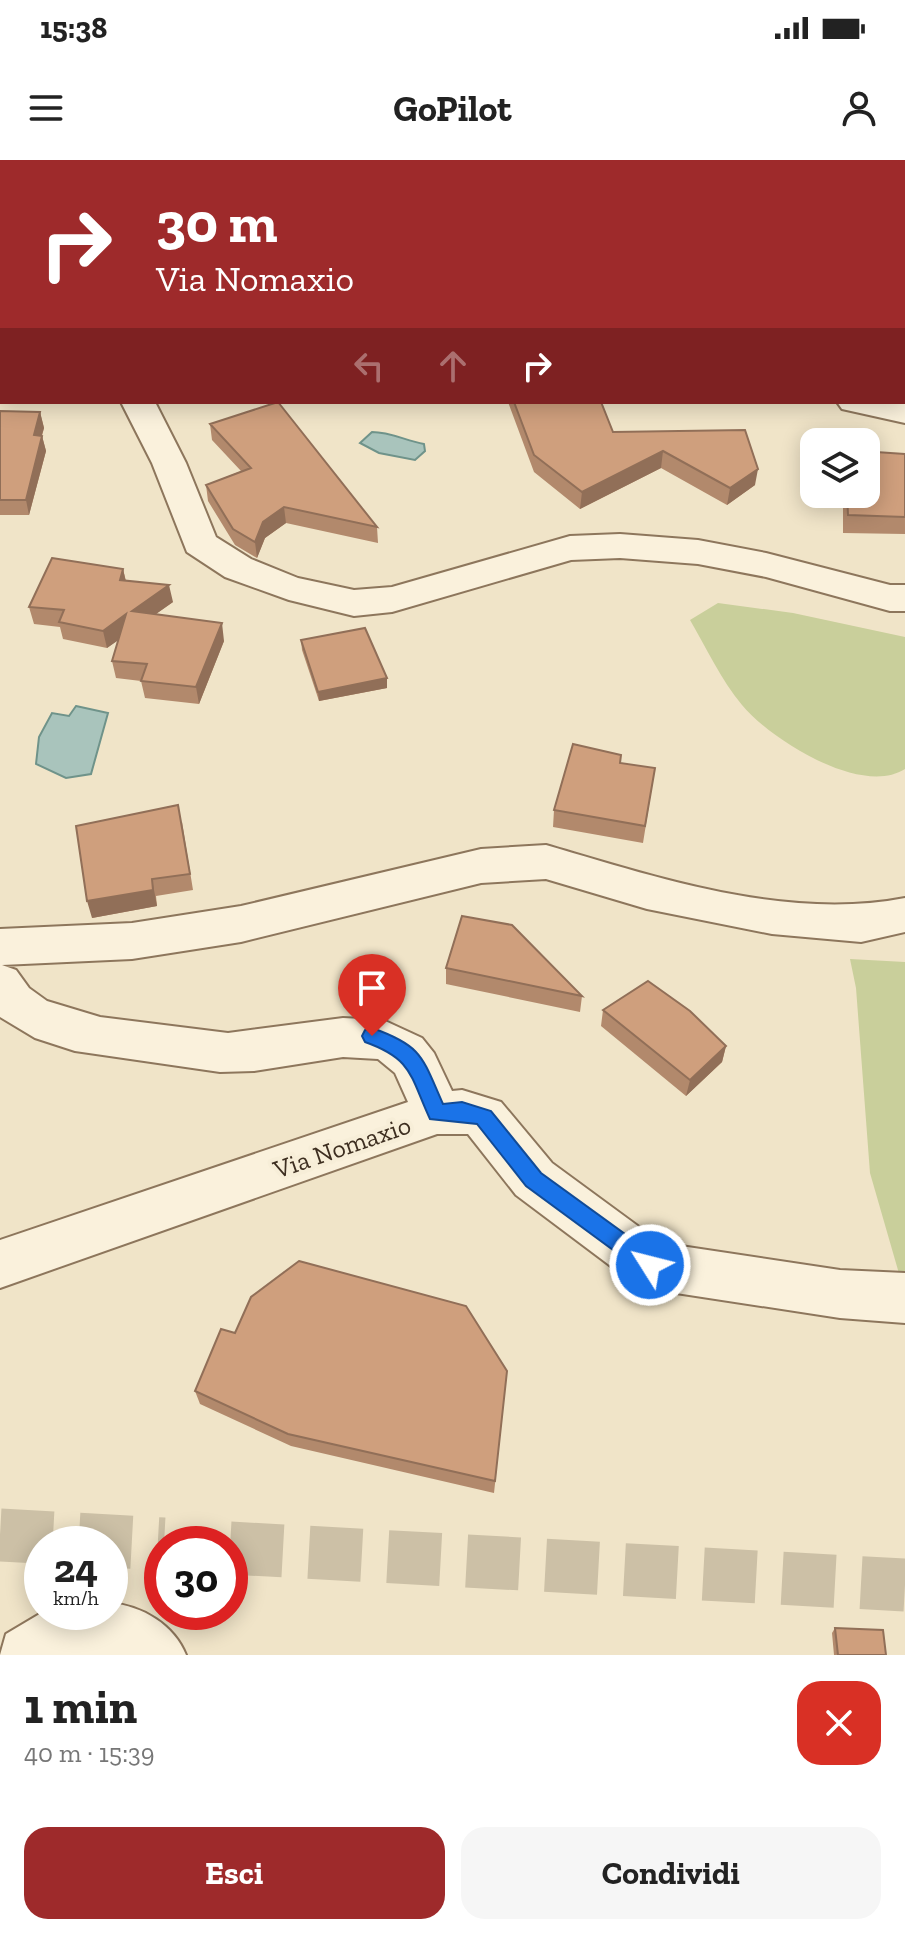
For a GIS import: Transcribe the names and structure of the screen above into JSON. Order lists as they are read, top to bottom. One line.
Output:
{"streets":{"street":["Via Nomaxio"]},"page":{"status":"15:38","header":"GoPilot","turn":["30 m","Via Nomaxio"],"speed":"24 km/h","limit":"30","heading":["1 min","40 m · 15:39"],"buttons":["Esci","Condividi"]}}
